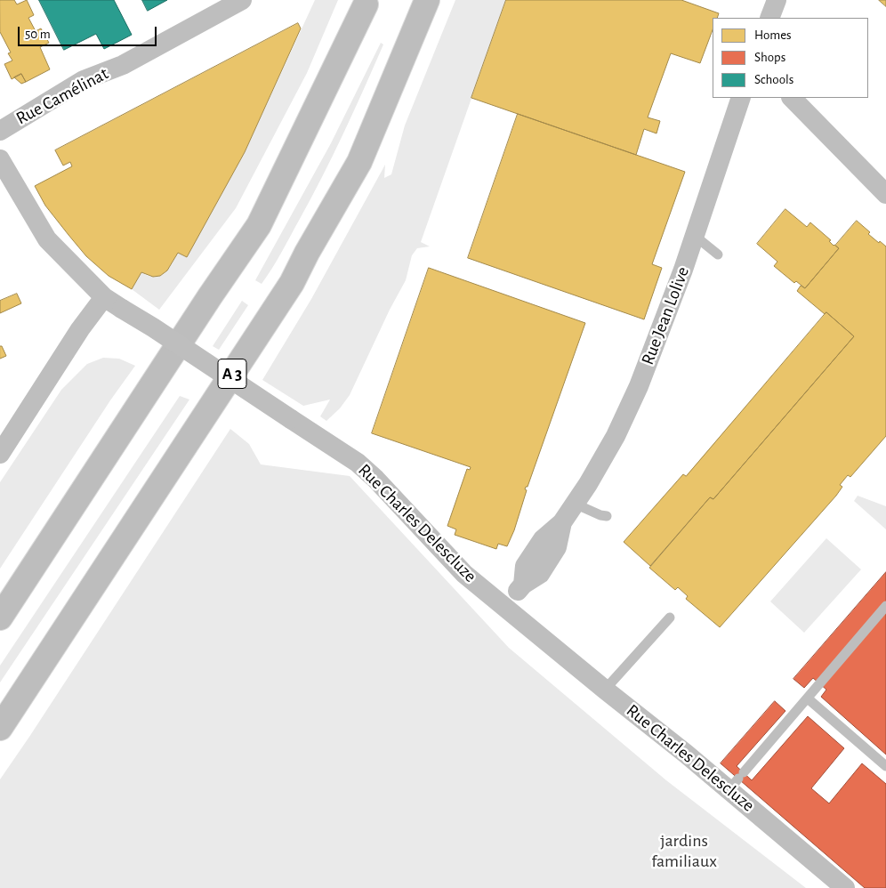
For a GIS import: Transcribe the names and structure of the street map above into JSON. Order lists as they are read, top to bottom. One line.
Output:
{"streets":{"highway":["A 3"],"street":["Rue Camélinat","Rue Jean Lolive","Rue Charles Delescluze"]},"crossings":[["Rue Jean Lolive","Rue Charles Delescluze"]],"parks":["jardins familiaux"],"legend":["Homes","Shops","Schools"],"scale_bar":"50 m"}
